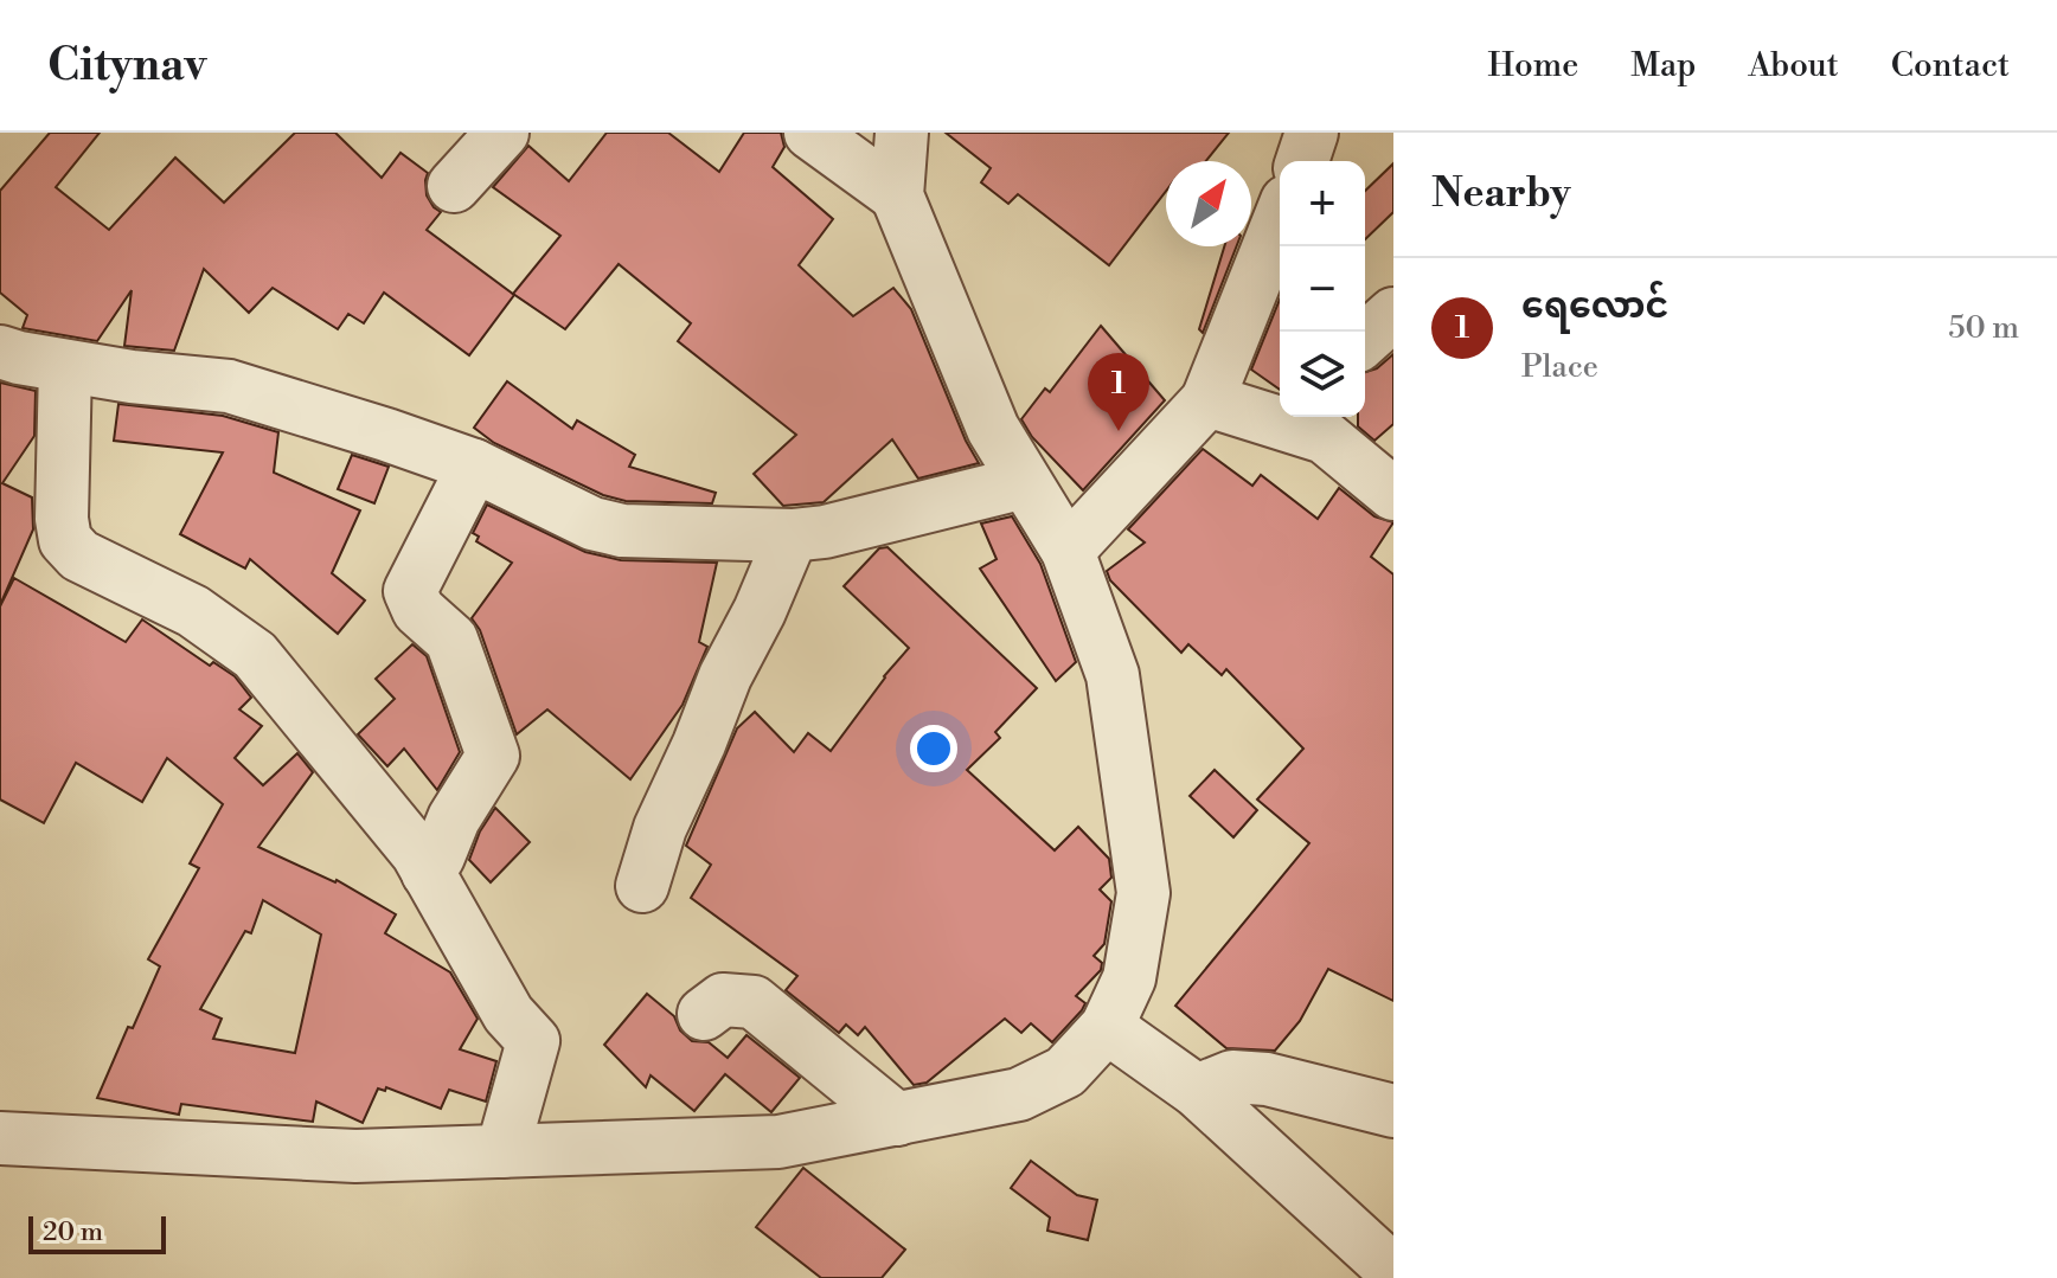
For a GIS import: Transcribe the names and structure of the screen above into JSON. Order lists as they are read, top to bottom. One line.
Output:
{"scale_bar":"20 m","north":"top right","page":{"header":"Citynav","nav":["Home","Map","About","Contact"],"heading":"Nearby","map_buttons":["+","−"],"list":[{"mark":"1","name":"ရေလောင်","note":"Place","value":"50 m"}],"pins":"1","scale":"20 m"}}
